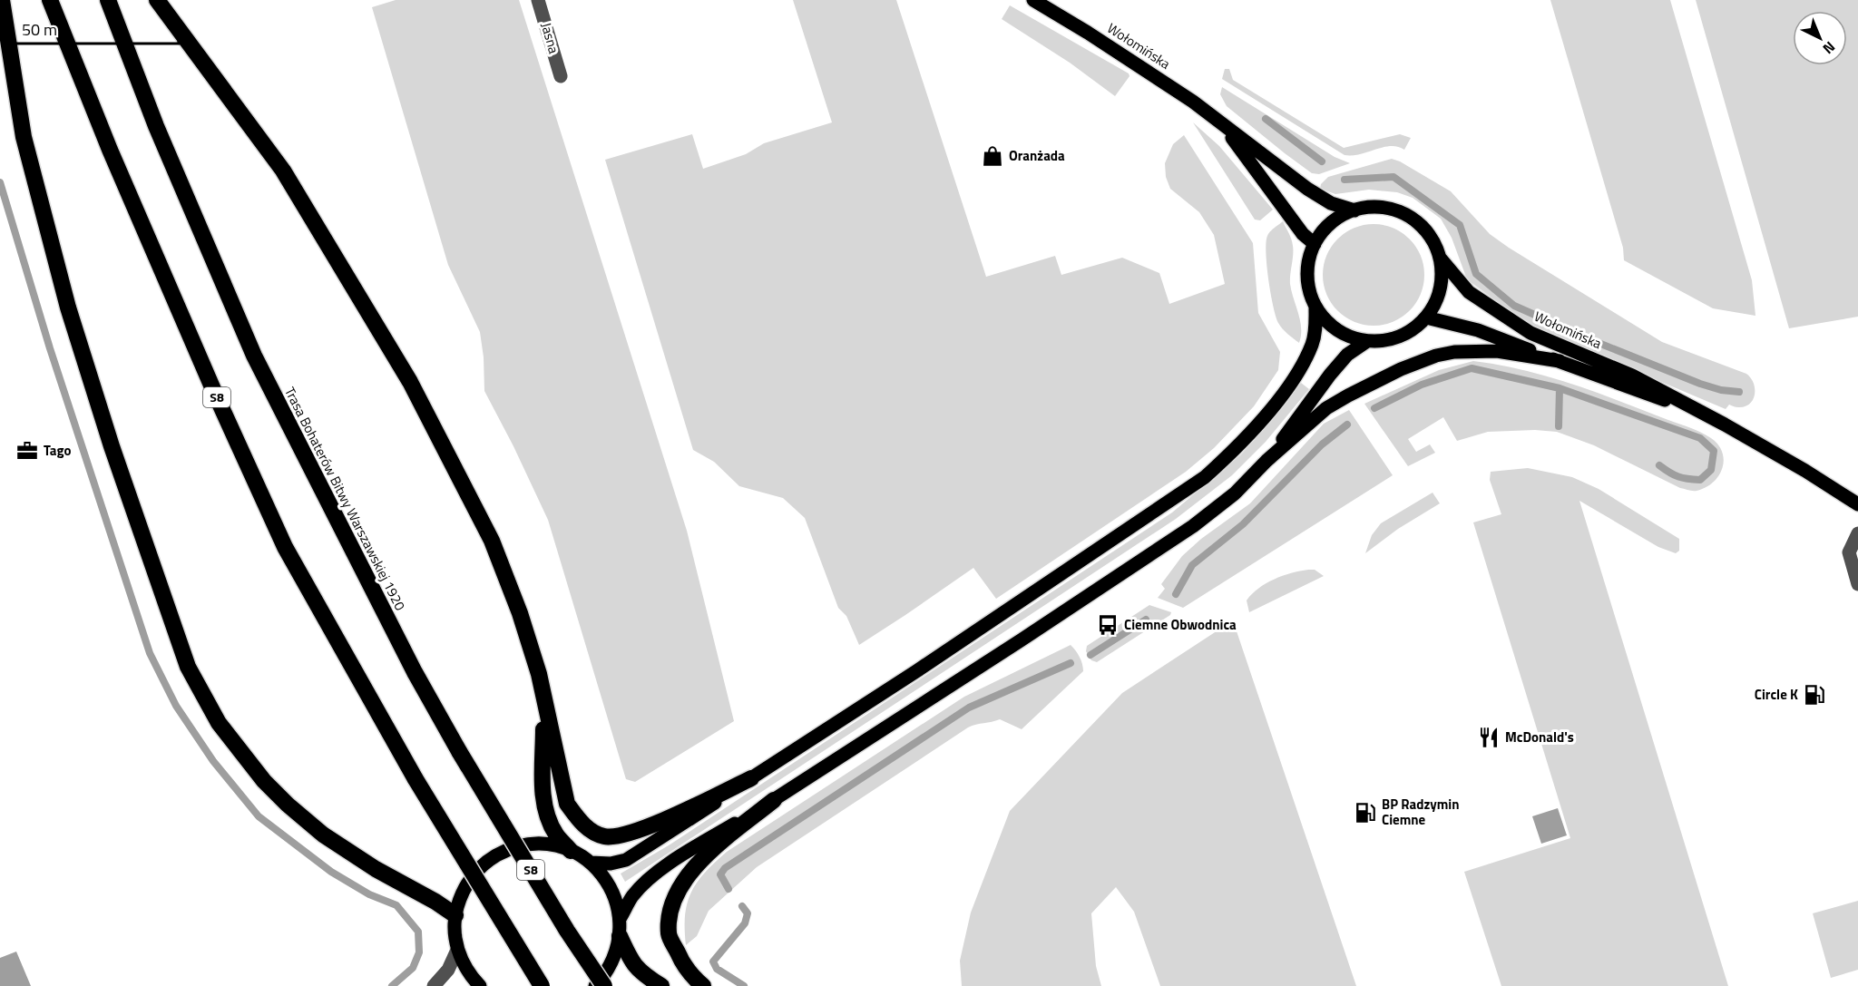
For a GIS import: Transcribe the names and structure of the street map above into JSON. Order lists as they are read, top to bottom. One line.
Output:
{"streets":{"highway":["S8","Trasa Bohaterów Bitwy Warszawskiej 1920"],"main road":["Wołomińska"],"street":["Jasna"]},"places":{"shop":["Oranżada"],"office":["Tago"],"bus stop":["Ciemne Obwodnica"],"fuel station":["Circle K","BP Radzymin Ciemne"],"restaurant":["McDonald's"]},"scale_bar":"50 m","north":"bottom right"}
